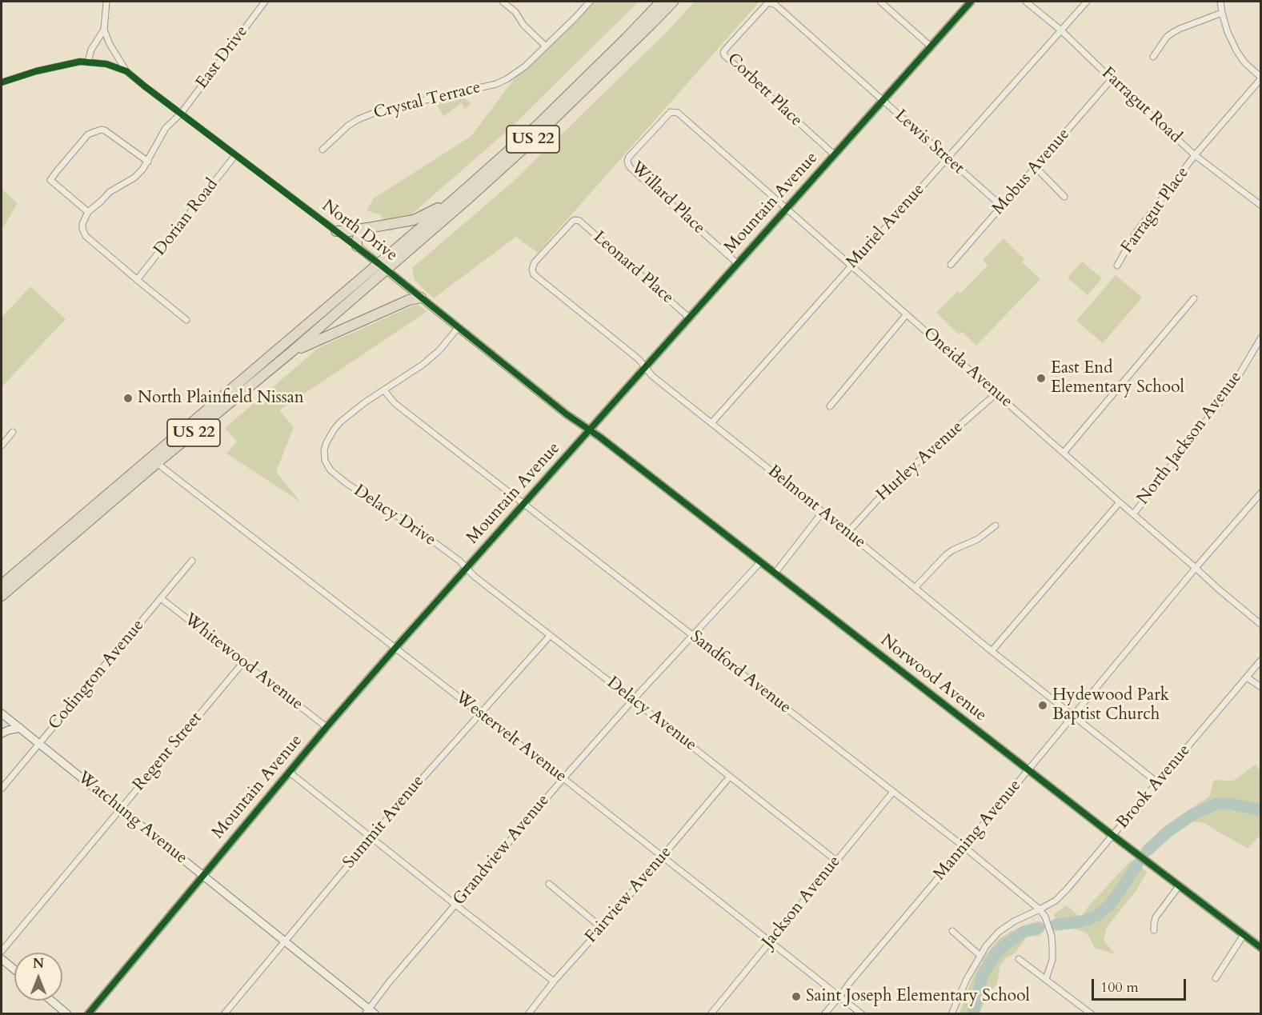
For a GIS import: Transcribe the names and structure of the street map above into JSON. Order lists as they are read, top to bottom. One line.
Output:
{"streets":{"highway":["US 22"],"street":["East Drive","Corbett Place","Crystal Terrace","Farragut Road","Lewis Street","Mobus Avenue","Willard Place","Mountain Avenue","Farragut Place","Dorian Road","Muriel Avenue","North Drive","Leonard Place","Oneida Avenue","North Jackson Avenue","Hurley Avenue","Belmont Avenue","Delacy Drive","Whitewood Avenue","Sandford Avenue","Codington Avenue","Norwood Avenue","Delacy Avenue","Westervelt Avenue","Regent Street","Brook Avenue","Watchung Avenue","Summit Avenue","Manning Avenue","Grandview Avenue","Fairview Avenue","Jackson Avenue"]},"crossings":[["East Drive","North Drive"],["Corbett Place","Lewis Street"],["Corbett Place","Mountain Avenue"],["Farragut Road","Mobus Avenue"],["Farragut Road","Farragut Place"],["Farragut Road","Muriel Avenue"],["US 22","North Drive"],["US 22","Westervelt Avenue"],["Lewis Street","Mobus Avenue"],["Lewis Street","Mountain Avenue"],["Lewis Street","Muriel Avenue"],["Willard Place","Mountain Avenue"],["Willard Place","Oneida Avenue"],["Mountain Avenue","North Drive"],["Mountain Avenue","Leonard Place"],["Mountain Avenue","Oneida Avenue"],["Mountain Avenue","Belmont Avenue"],["Mountain Avenue","Delacy Drive"],["Mountain Avenue","Whitewood Avenue"],["Mountain Avenue","Sandford Avenue"],["Mountain Avenue","Norwood Avenue"],["Mountain Avenue","Delacy Avenue"],["Mountain Avenue","Westervelt Avenue"],["Mountain Avenue","Watchung Avenue"],["Dorian Road","North Drive"],["Muriel Avenue","Oneida Avenue"],["Muriel Avenue","Belmont Avenue"],["North Drive","Norwood Avenue"],["Leonard Place","Belmont Avenue"],["Oneida Avenue","North Jackson Avenue"],["Oneida Avenue","Hurley Avenue"],["Oneida Avenue","Manning Avenue"],["North Jackson Avenue","Belmont Avenue"],["Hurley Avenue","Belmont Avenue"],["Belmont Avenue","Brook Avenue"],["Belmont Avenue","Manning Avenue"],["Delacy Drive","Sandford Avenue"],["Delacy Drive","Delacy Avenue"],["Whitewood Avenue","Codington Avenue"],["Whitewood Avenue","Regent Street"],["Sandford Avenue","Brook Avenue"],["Sandford Avenue","Manning Avenue"],["Sandford Avenue","Grandview Avenue"],["Sandford Avenue","Jackson Avenue"],["Codington Avenue","Watchung Avenue"],["Norwood Avenue","Brook Avenue"],["Norwood Avenue","Manning Avenue"],["Norwood Avenue","Grandview Avenue"],["Delacy Avenue","Summit Avenue"],["Delacy Avenue","Grandview Avenue"],["Delacy Avenue","Fairview Avenue"],["Delacy Avenue","Jackson Avenue"],["Westervelt Avenue","Summit Avenue"],["Westervelt Avenue","Manning Avenue"],["Westervelt Avenue","Grandview Avenue"],["Westervelt Avenue","Fairview Avenue"],["Westervelt Avenue","Jackson Avenue"],["Regent Street","Watchung Avenue"],["Watchung Avenue","Summit Avenue"],["Watchung Avenue","Grandview Avenue"]],"places":["East End Elementary School","North Plainfield Nissan","Hydewood Park Baptist Church","Saint Joseph Elementary School"],"scale_bar":"100 m","north":"top"}
